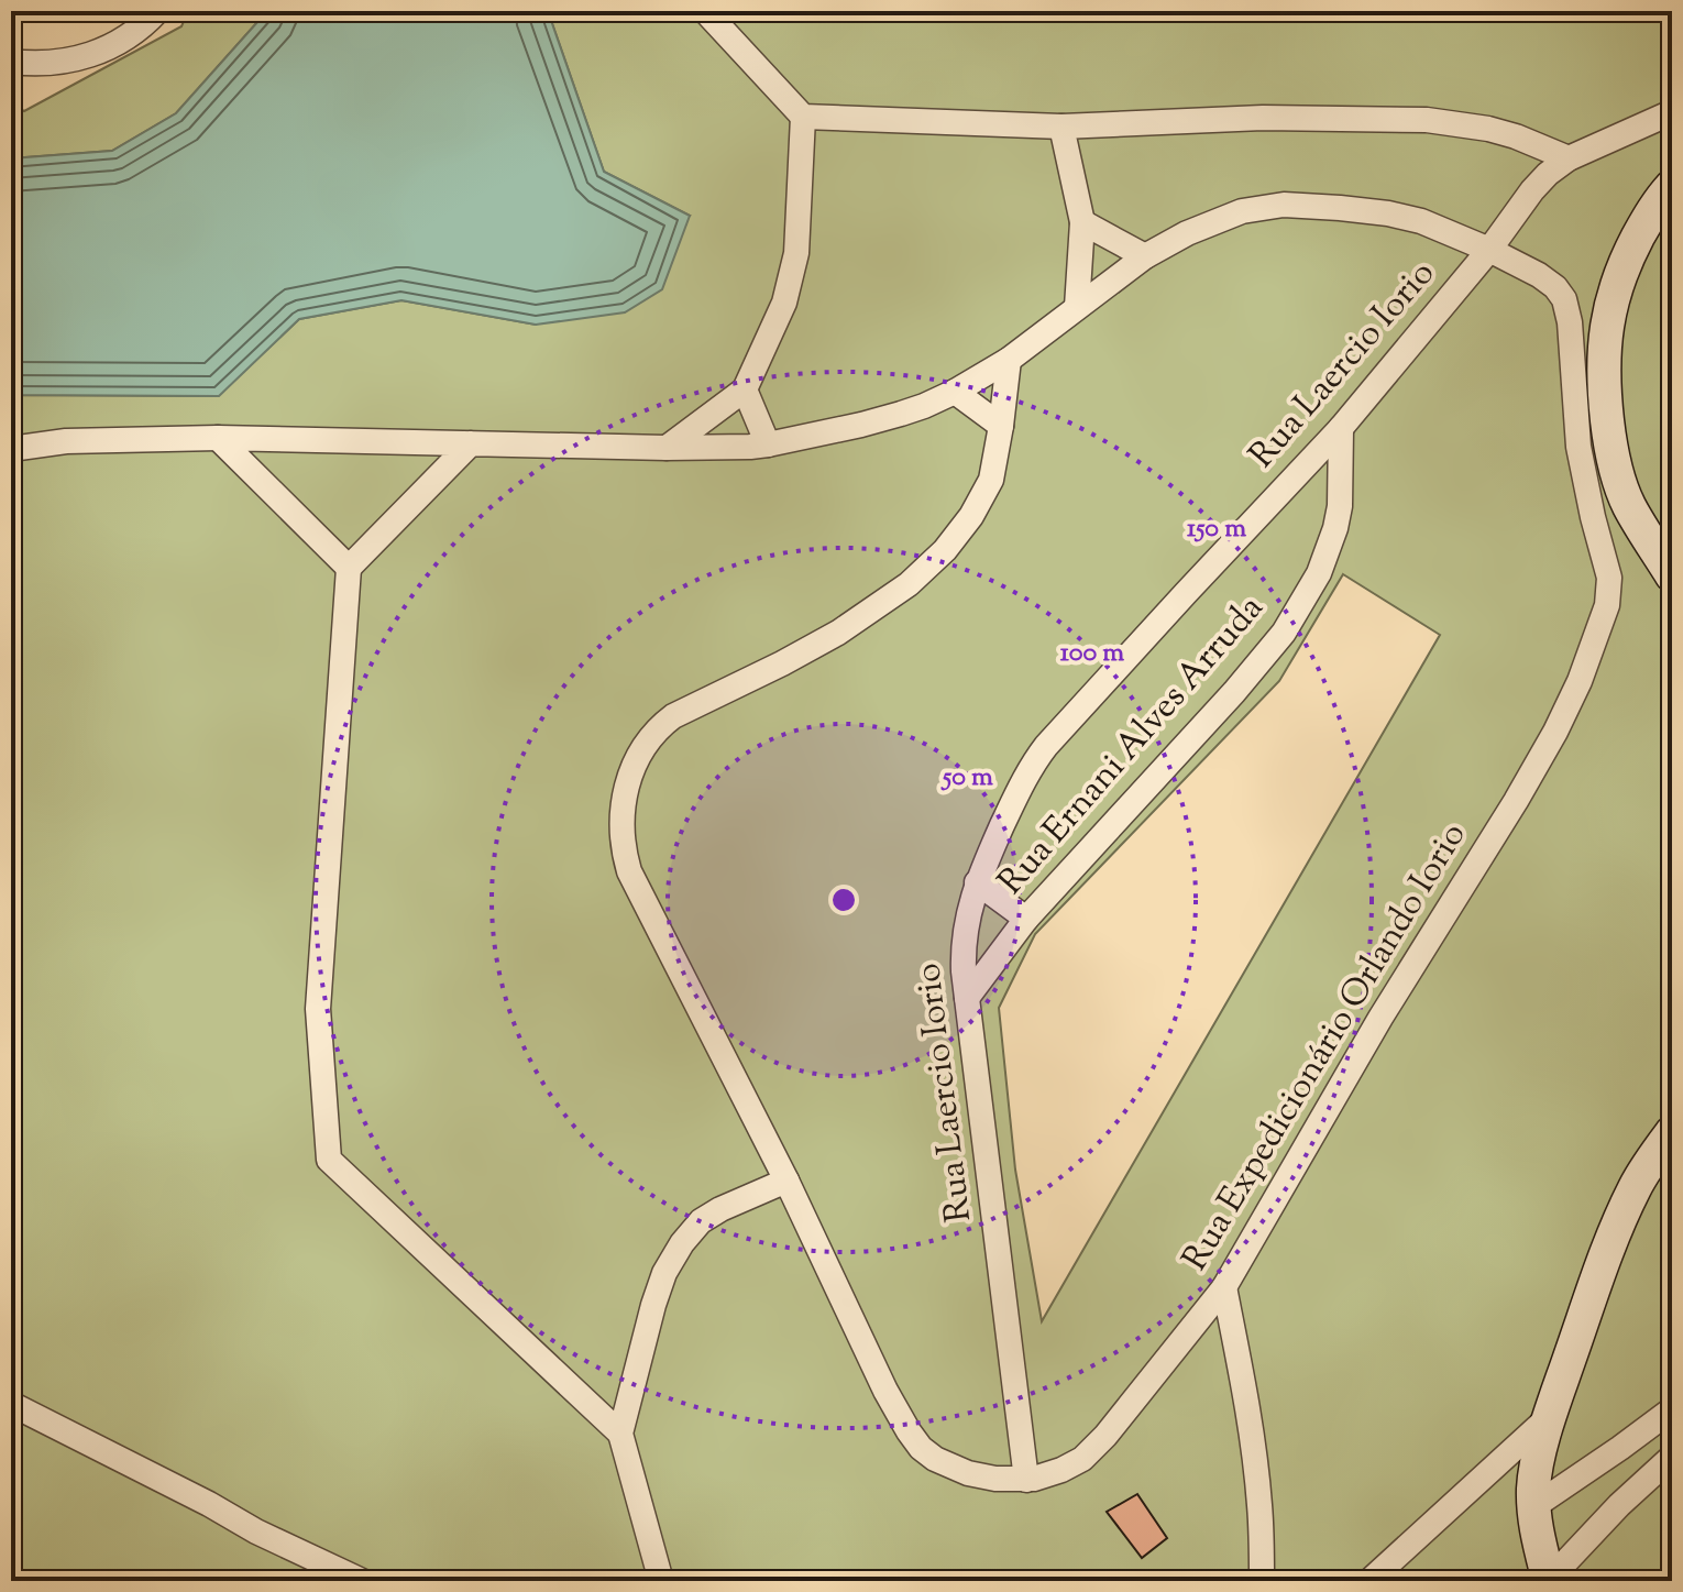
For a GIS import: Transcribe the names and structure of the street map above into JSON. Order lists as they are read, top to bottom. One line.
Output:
{"streets":{"street":["Rua Laercio Iorio","Rua Ernani Alves Arruda","Rua Expedicionário Orlando Iorio"]},"crossings":[["Rua Laercio Iorio","Rua Ernani Alves Arruda"],["Rua Laercio Iorio","Rua Expedicionário Orlando Iorio"]],"rings":["150 m","100 m","50 m"]}
